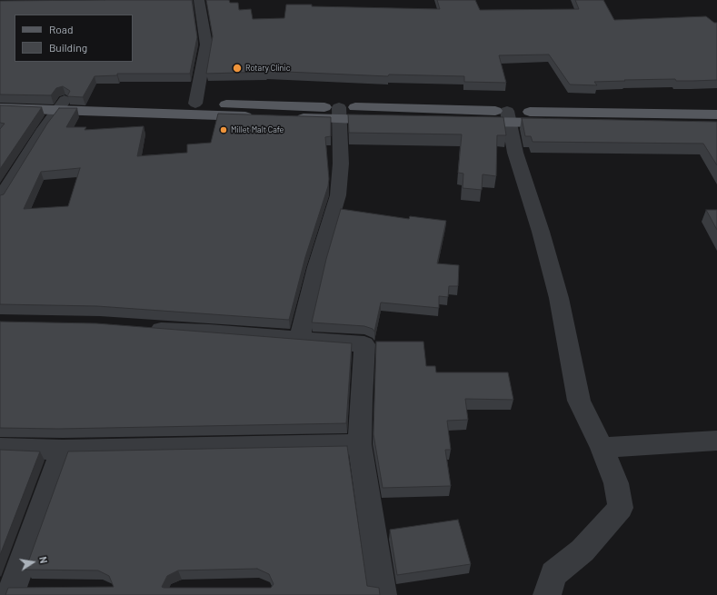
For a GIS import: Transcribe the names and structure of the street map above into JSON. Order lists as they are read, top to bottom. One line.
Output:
{"places":["Rotary Clinic","Millet Malt Cafe"],"legend":["Road","Building"],"north":"right"}
